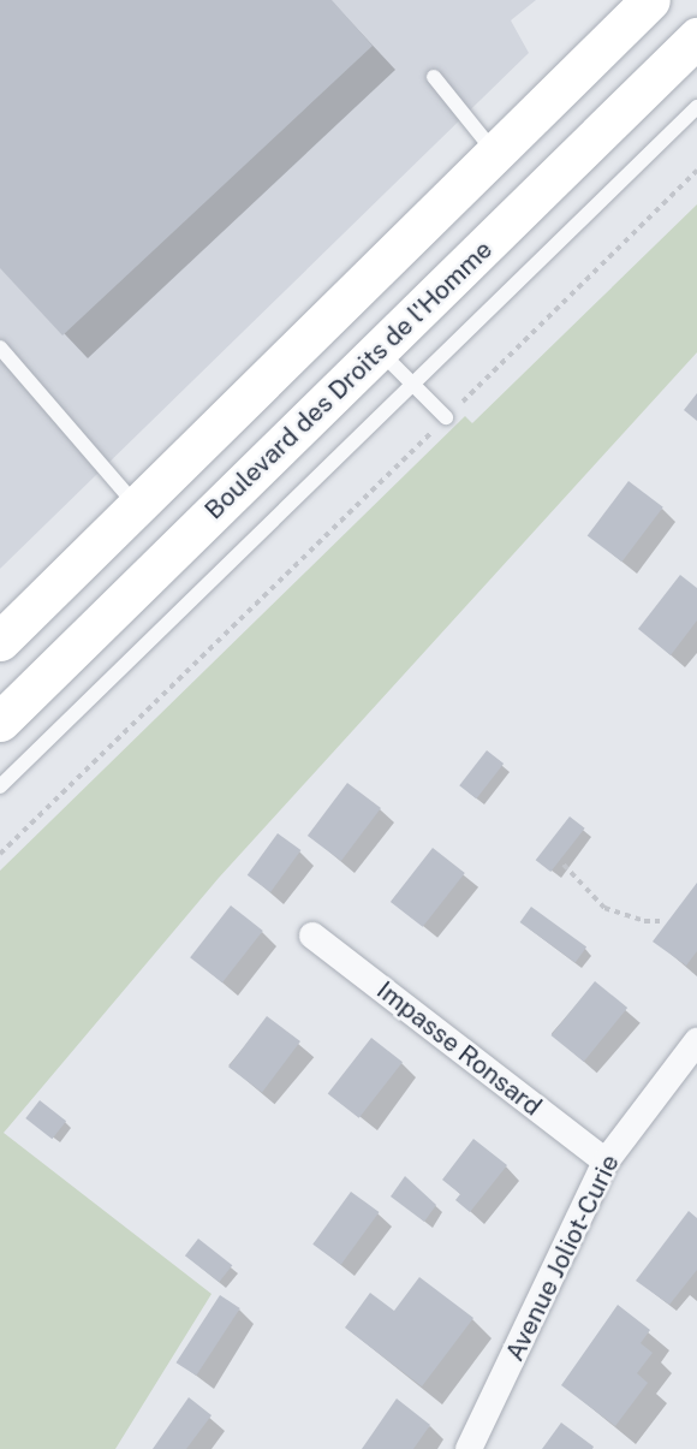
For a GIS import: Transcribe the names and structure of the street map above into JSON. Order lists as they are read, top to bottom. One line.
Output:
{"streets":{"main road":["Boulevard des Droits de l'Homme"],"street":["Impasse Ronsard","Avenue Joliot-Curie"]},"crossings":[["Impasse Ronsard","Avenue Joliot-Curie"]]}
